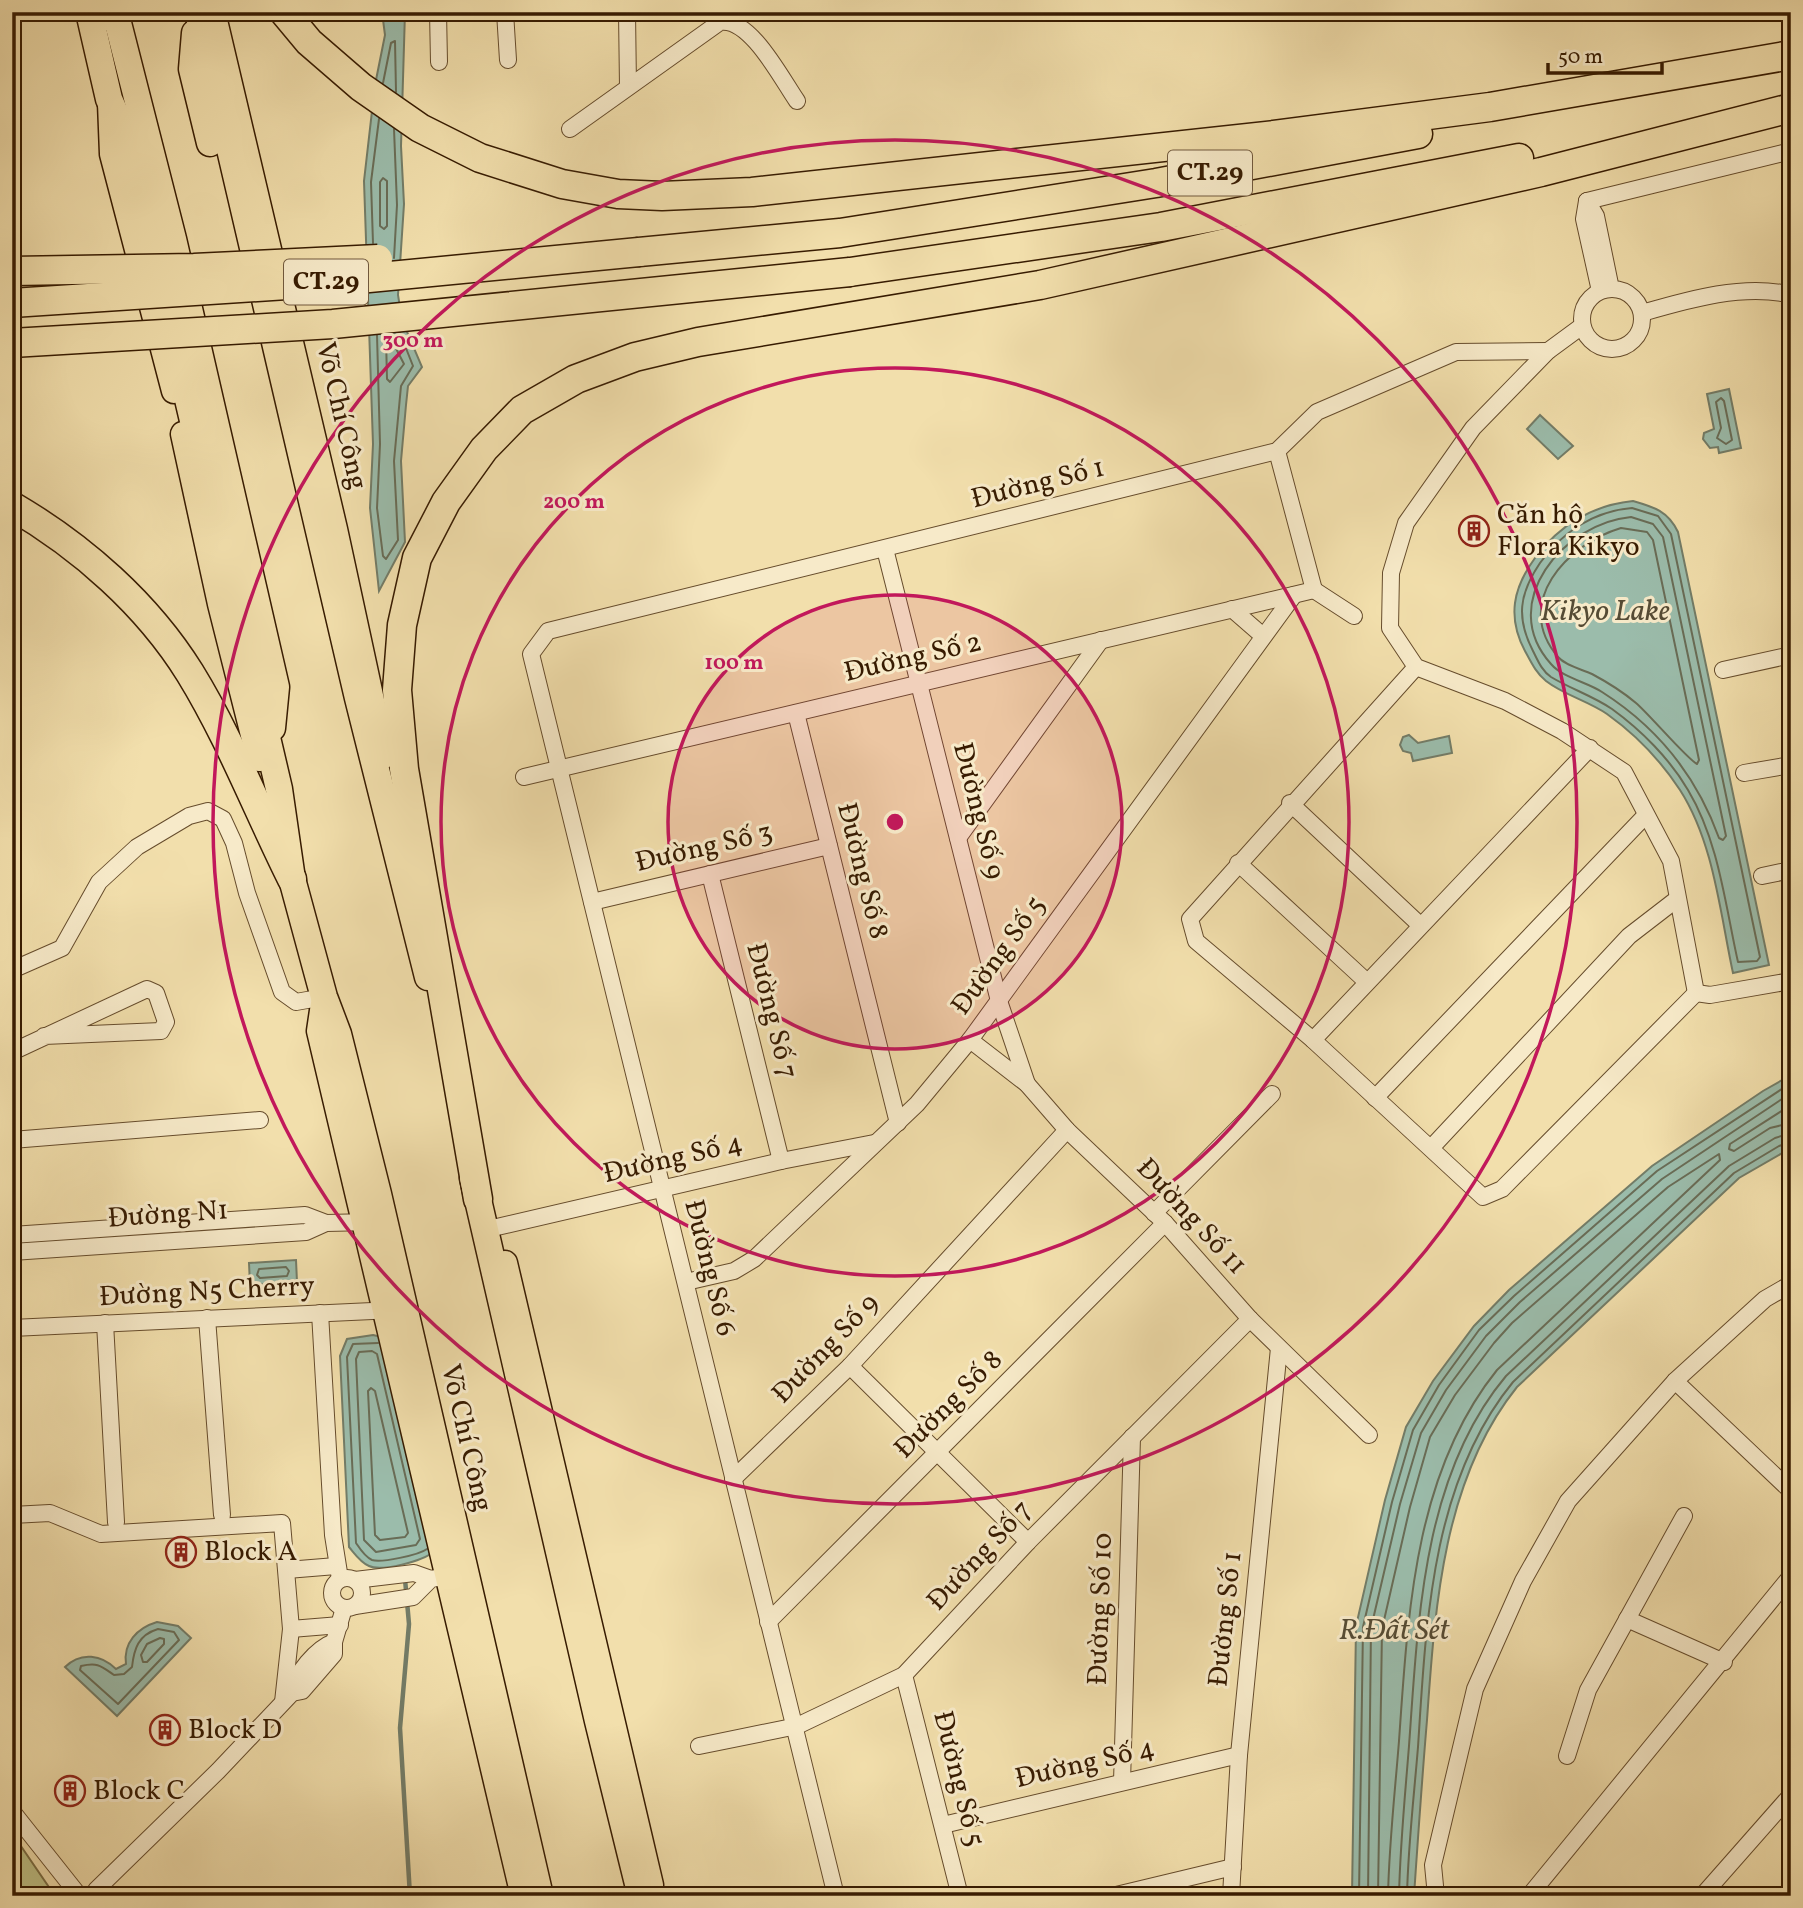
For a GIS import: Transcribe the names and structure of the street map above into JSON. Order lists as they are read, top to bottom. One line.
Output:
{"streets":{"highway":["CT.29","Võ Chí Công"],"street":["Đường Số 1","Đường Số 2","Đường Số 9","Đường Số 3","Đường Số 8","Đường Số 5","Đường Số 7","Đường Số 4","Đường N1","Đường Số 11","Đường Số 6","Đường N5 Cherry","Đường Số 10"]},"crossings":[["Võ Chí Công","Đường Số 4"],["Võ Chí Công","Đường N1"],["Võ Chí Công","Đường N5 Cherry"],["Đường Số 1","Đường Số 9"],["Đường Số 1","Đường Số 4"],["Đường Số 1","Đường Số 11"],["Đường Số 1","Đường Số 6"],["Đường Số 2","Đường Số 9"],["Đường Số 2","Đường Số 8"],["Đường Số 2","Đường Số 5"],["Đường Số 2","Đường Số 6"],["Đường Số 9","Đường Số 5"],["Đường Số 9","Đường Số 11"],["Đường Số 9","Đường Số 6"],["Đường Số 3","Đường Số 8"],["Đường Số 3","Đường Số 7"],["Đường Số 3","Đường Số 6"],["Đường Số 8","Đường Số 5"],["Đường Số 8","Đường Số 11"],["Đường Số 8","Đường Số 6"],["Đường Số 5","Đường Số 7"],["Đường Số 5","Đường Số 4"],["Đường Số 5","Đường Số 11"],["Đường Số 5","Đường Số 6"],["Đường Số 7","Đường Số 4"],["Đường Số 7","Đường Số 11"],["Đường Số 7","Đường Số 6"],["Đường Số 7","Đường Số 10"],["Đường Số 4","Đường Số 6"],["Đường Số 4","Đường Số 10"]],"water":["Kikyo Lake","R.Đất Sét"],"places":{"building":["Căn hộ Flora Kikyo","Block A","Block D","Block C"]},"scale_bar":"50 m","rings":["300 m","200 m","100 m"]}
